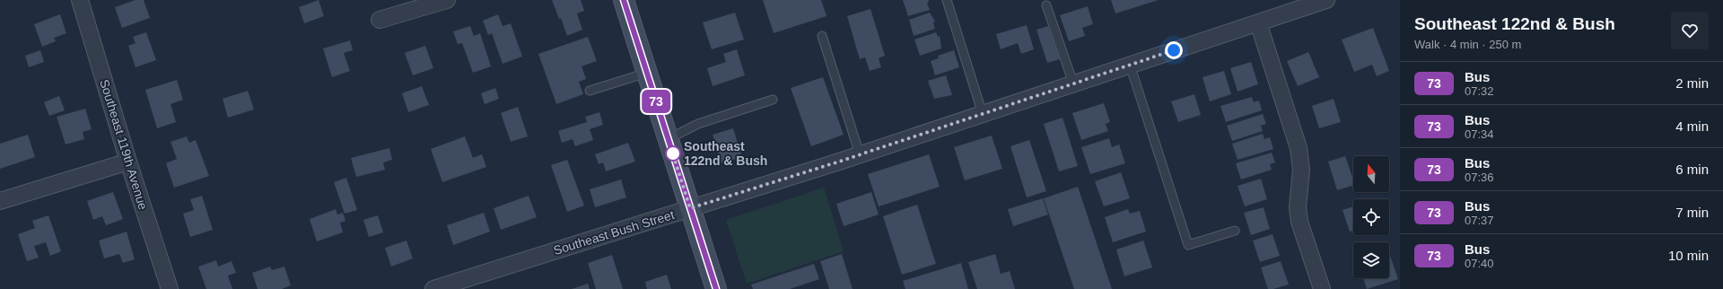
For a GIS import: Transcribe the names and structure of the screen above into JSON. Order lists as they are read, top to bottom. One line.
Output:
{"streets":{"street":["Southeast 119th Avenue","Southeast Bush Street"]},"places":["Southeast 122nd & Bush"],"lines":["bus line 73"],"north":"top","page":{"on_map":"73","heading":["Southeast 122nd & Bush","Walk · 4 min · 250 m"],"list":[{"mark":"73","name":"Bus","note":"07:32","value":"2 min"},{"mark":"73","name":"Bus","note":"07:34","value":"4 min"},{"mark":"73","name":"Bus","note":"07:36","value":"6 min"},{"mark":"73","name":"Bus","note":"07:37","value":"7 min"},{"mark":"73","name":"Bus","note":"07:40","value":"10 min"}]}}
